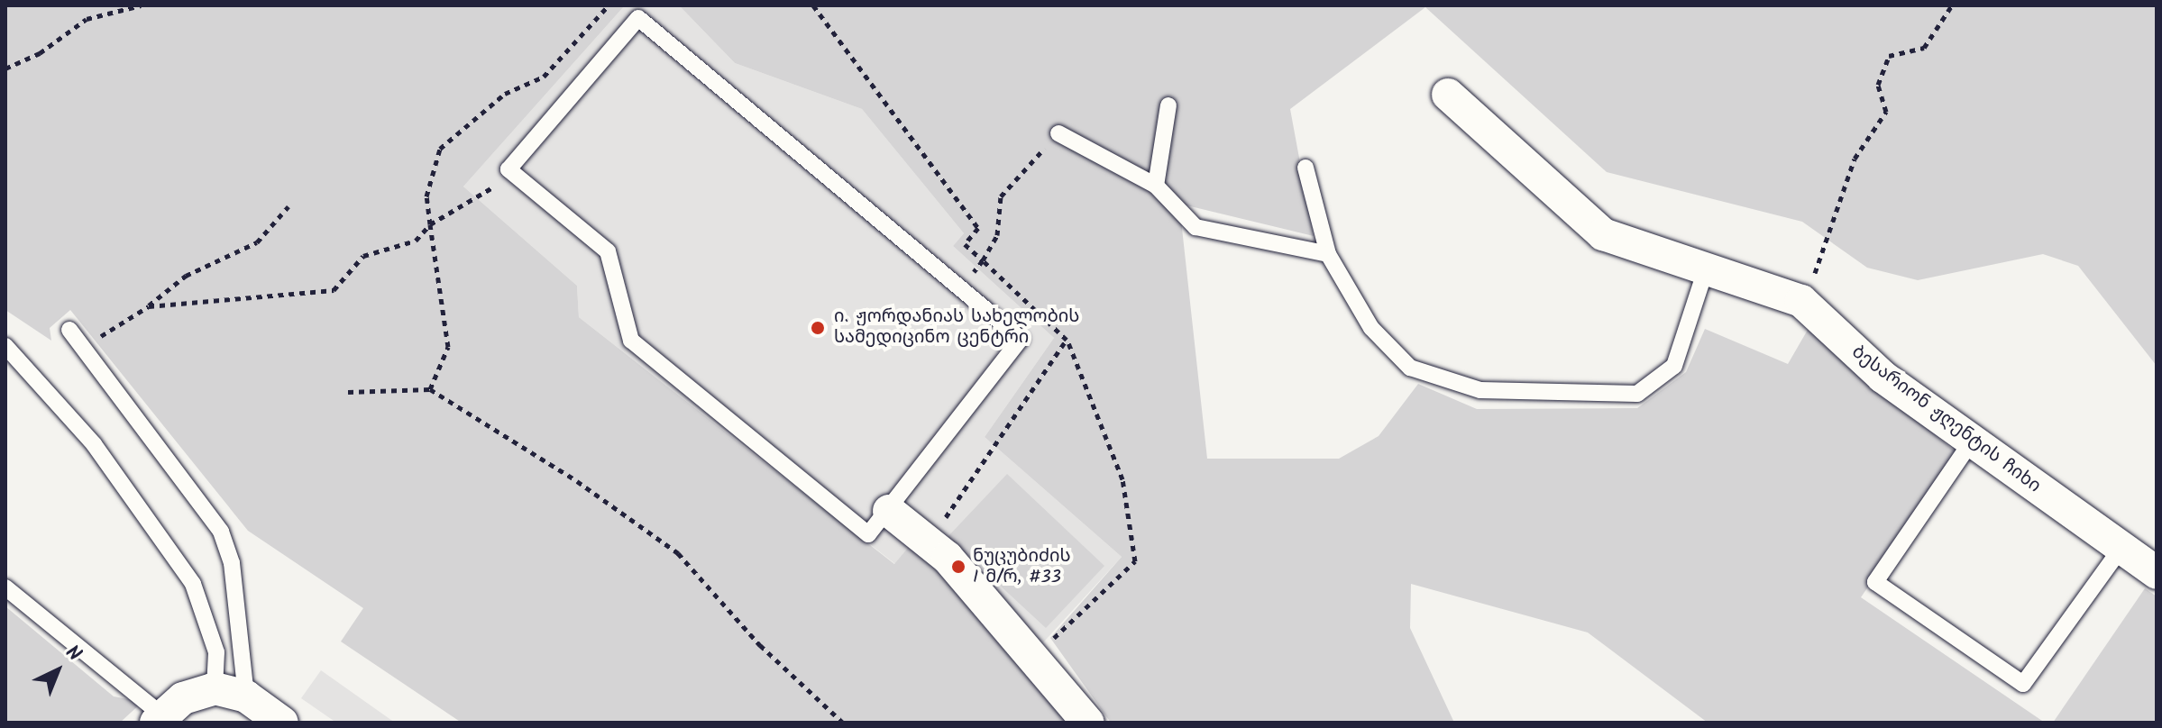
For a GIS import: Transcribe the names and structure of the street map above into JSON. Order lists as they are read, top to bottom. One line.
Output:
{"streets":{"street":["ბესარიონ ჟღენტის ჩიხი"]},"places":["ი. ჟორდანიას სახელობის სამედიცინო ცენტრი","ნუცუბიძის I მ/რ, #33"],"north":"top right"}
